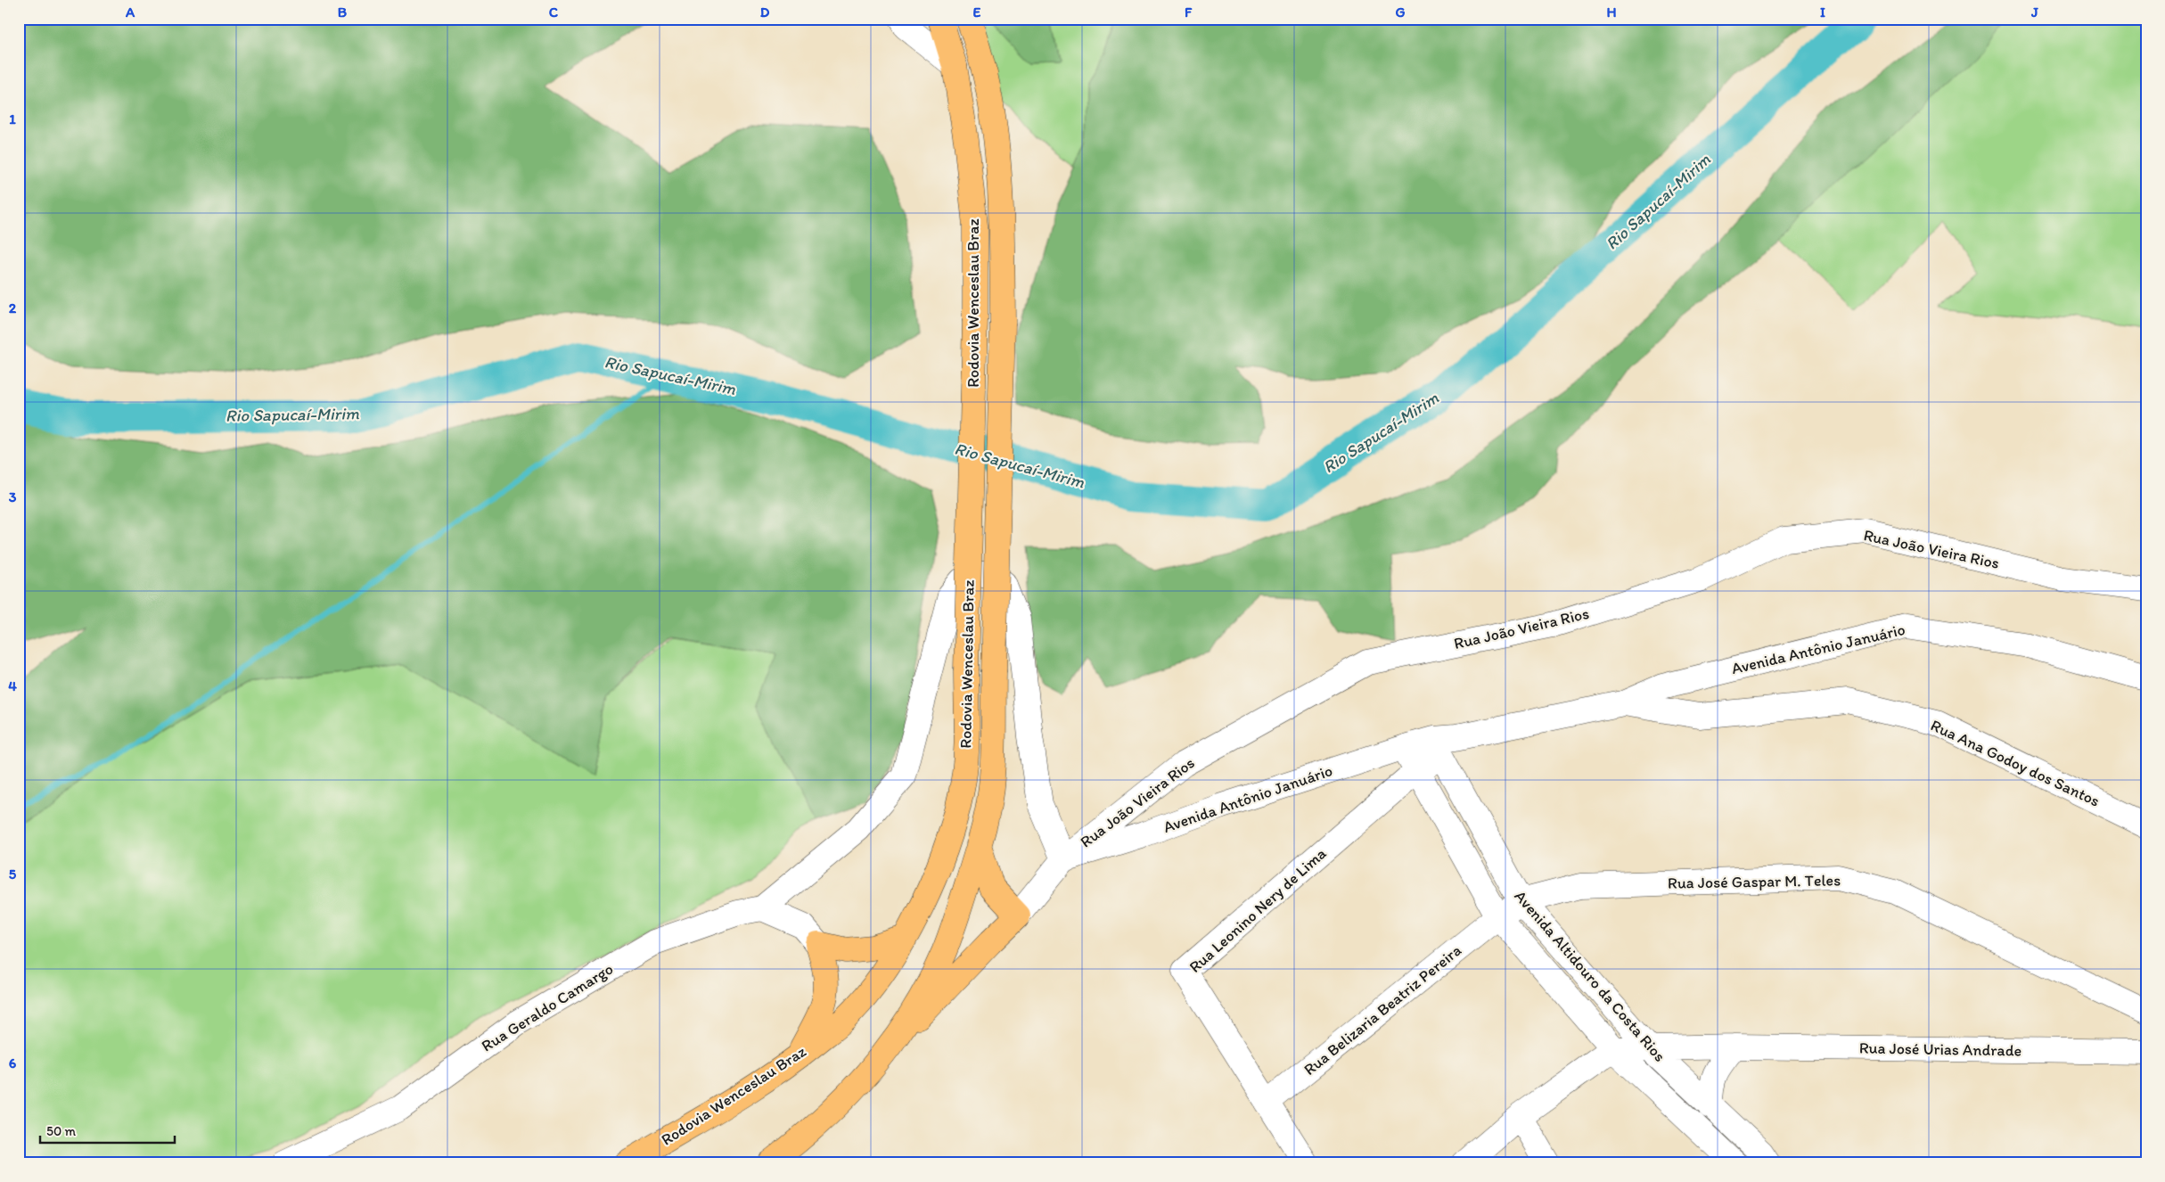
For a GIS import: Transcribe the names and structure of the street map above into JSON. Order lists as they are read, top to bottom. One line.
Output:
{"streets":{"highway":["Rodovia Wenceslau Braz"],"street":["Rua João Vieira Rios","Avenida Antônio Januário","Rua Ana Godoy dos Santos","Rua José Gaspar M. Teles","Rua Leonino Nery de Lima","Avenida Altidouro da Costa Rios","Rua Geraldo Camargo","Rua Belizaria Beatriz Pereira","Rua José Urias Andrade"]},"crossings":[["Rua João Vieira Rios","Avenida Antônio Januário"],["Avenida Antônio Januário","Rua Ana Godoy dos Santos"],["Avenida Antônio Januário","Rua Leonino Nery de Lima"],["Avenida Antônio Januário","Avenida Altidouro da Costa Rios"],["Rua Ana Godoy dos Santos","Rua Leonino Nery de Lima"],["Rua Ana Godoy dos Santos","Avenida Altidouro da Costa Rios"],["Rua José Gaspar M. Teles","Avenida Altidouro da Costa Rios"],["Rua José Gaspar M. Teles","Rua Belizaria Beatriz Pereira"],["Rua Leonino Nery de Lima","Avenida Altidouro da Costa Rios"],["Rua Leonino Nery de Lima","Rua Belizaria Beatriz Pereira"],["Avenida Altidouro da Costa Rios","Rua Belizaria Beatriz Pereira"],["Avenida Altidouro da Costa Rios","Rua José Urias Andrade"]],"water":["Rio Sapucaí-Mirim"],"scale_bar":"50 m","grid":{"columns":["A","B","C","D","E","F","G","H","I","J"],"rows":["1","2","3","4","5","6"]}}
